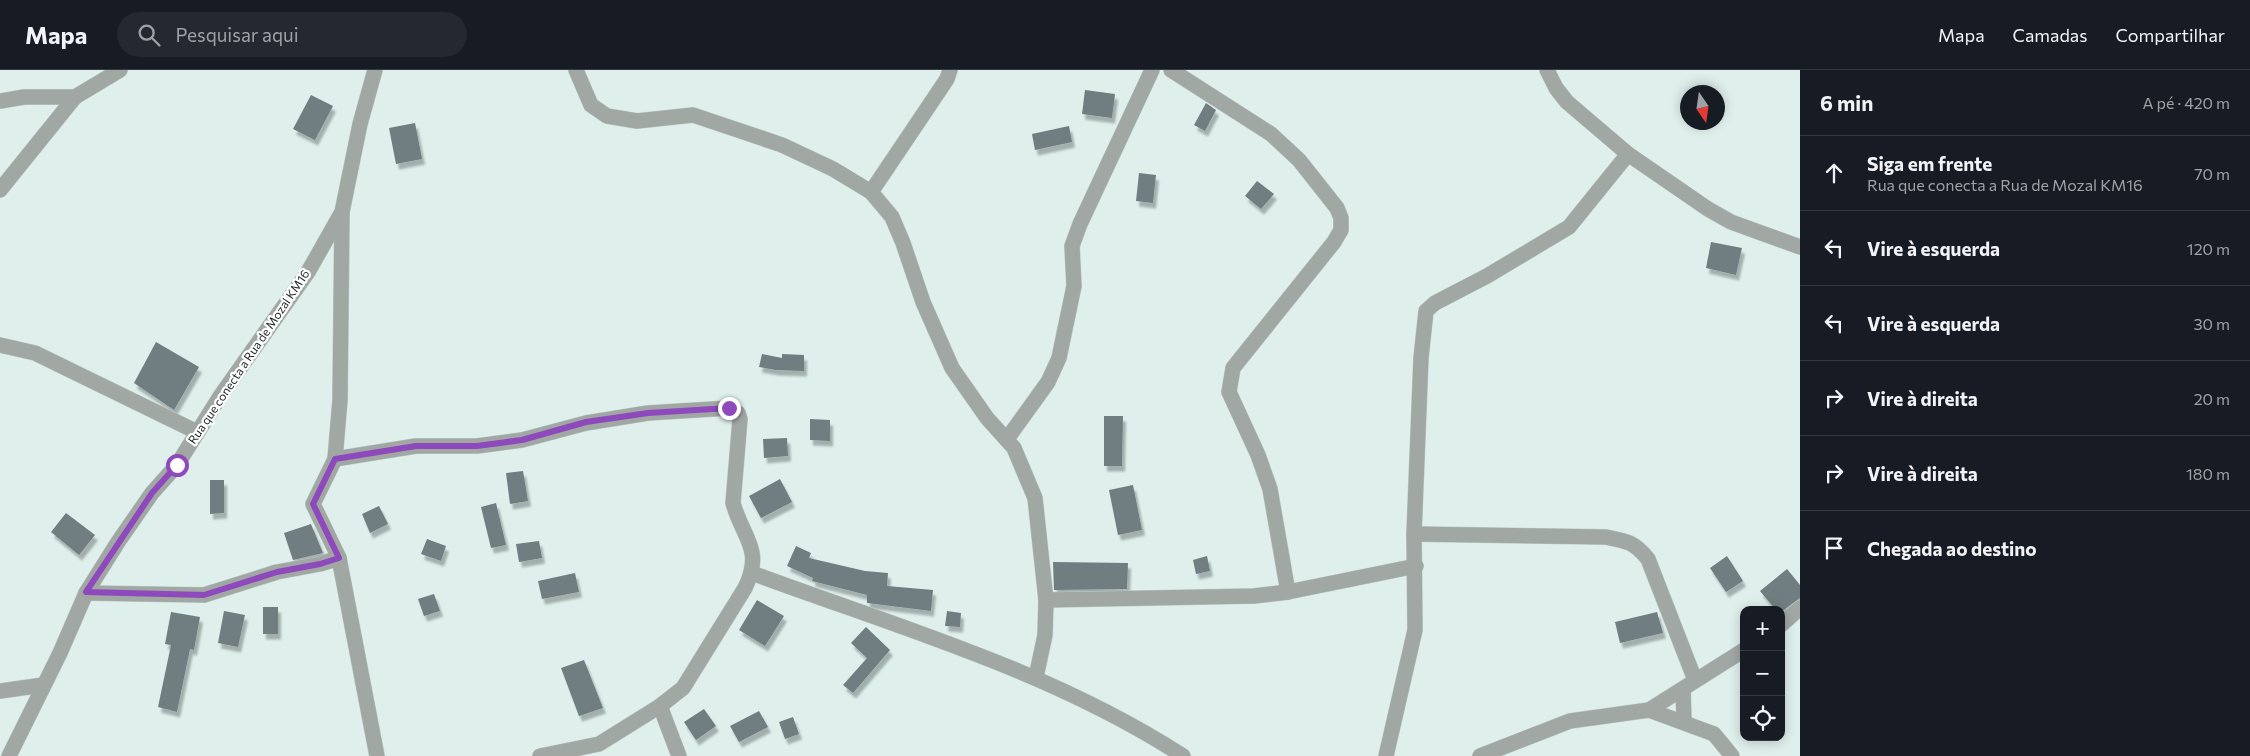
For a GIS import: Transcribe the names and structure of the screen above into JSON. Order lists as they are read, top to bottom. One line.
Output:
{"streets":{"street":["Rua que conecta a Rua de Mozal KM16"]},"north":"bottom","page":{"header":"Mapa","search":"Pesquisar aqui","nav":["Mapa","Camadas","Compartilhar"],"heading":["6 min","A pé · 420 m"],"list":[["Siga em frente","Rua que conecta a Rua de Mozal KM16","70 m"],["Vire à esquerda","120 m"],["Vire à esquerda","30 m"],["Vire à direita","20 m"],["Vire à direita","180 m"],"Chegada ao destino"],"map_buttons":["+","−"]}}
